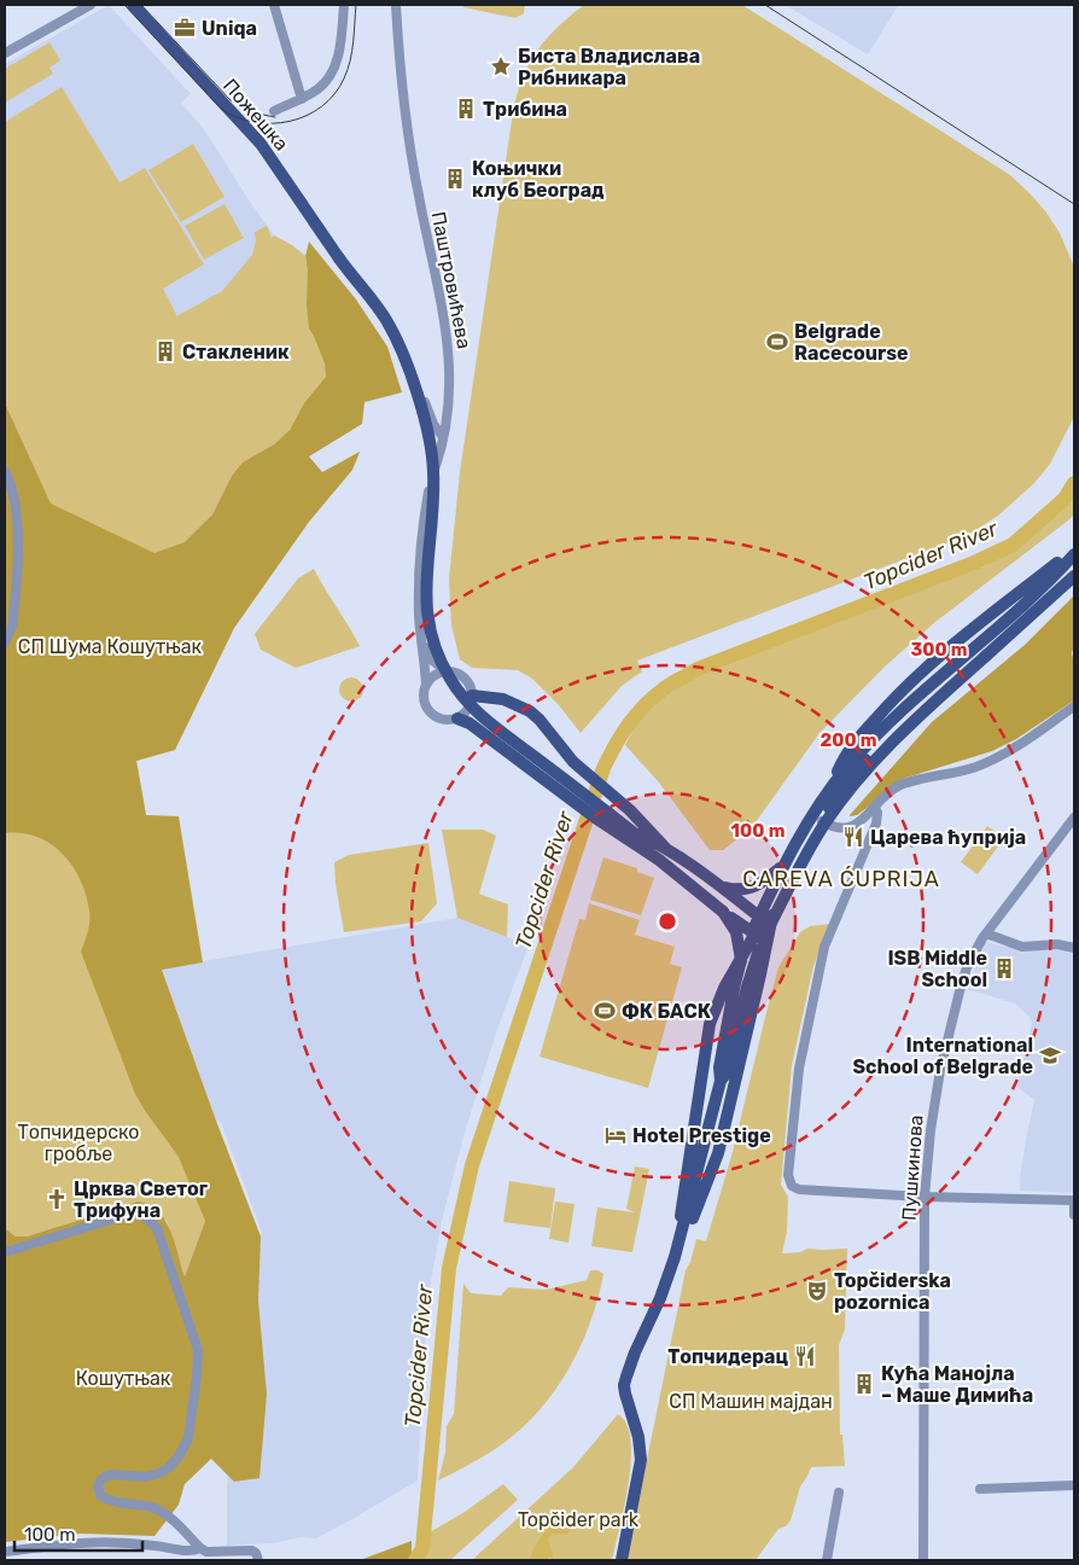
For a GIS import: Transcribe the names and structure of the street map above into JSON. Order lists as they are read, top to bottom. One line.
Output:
{"streets":{"main road":["Пожешка"],"street":["Паштровићева","Пушкинова"]},"districts":["CAREVA ĆUPRIJA"],"water":["Topcider River"],"parks":["СП Шума Кошутњак","Топчидерско гробље","Кошутњак","СП Машин мајдан","Topčider park"],"places":{"office":["Uniqa"],"place":["Биста Владислава Рибникара"],"building":["Трибина","Коњички клуб Београд","Стакленик","ISB Middle School","Кућа Манојла – Маше Димића"],"sports":["Belgrade Racecourse","ФК БАСК"],"restaurant":["Царева ћуприја","Топчидерац"],"school or university":["International School of Belgrade"],"hotel":["Hotel Prestige"],"church":["Црква Светог Трифуна"],"theatre":["Topčiderska pozornica"]},"scale_bar":"100 m","rings":["300 m","200 m","100 m"]}
